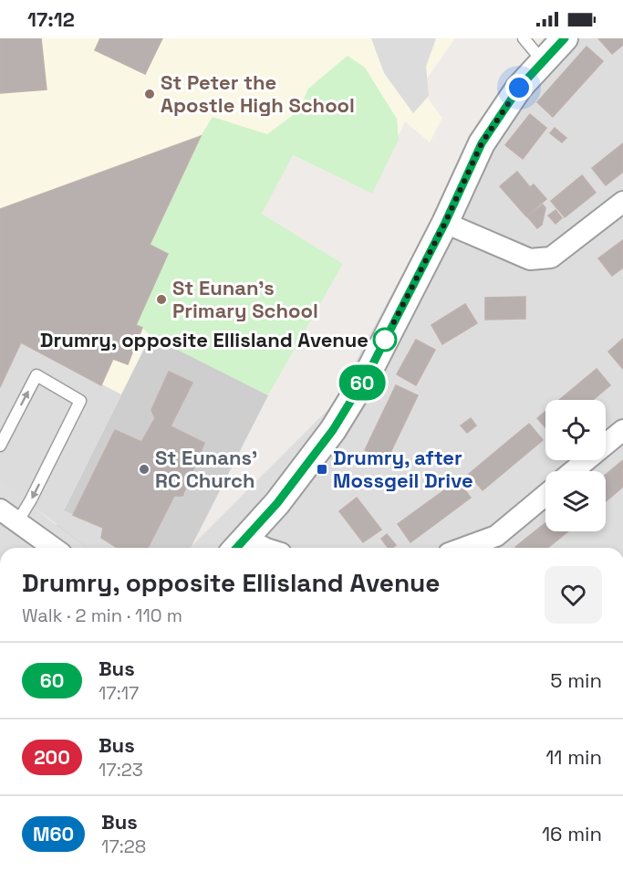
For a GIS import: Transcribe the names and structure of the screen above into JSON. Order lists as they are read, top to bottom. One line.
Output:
{"places":{"other":["St Peter the Apostle High School","St Eunan's Primary School","Drumry, opposite Ellisland Avenue","St Eunans' RC Church"],"transit":["Drumry, after Mossgeil Drive"]},"lines":["bus line 60"],"page":{"status":"17:12","on_map":"60","heading":["Drumry, opposite Ellisland Avenue","Walk · 2 min · 110 m"],"list":[{"mark":"60","name":"Bus","note":"17:17","value":"5 min"},{"mark":"200","name":"Bus","note":"17:23","value":"11 min"},{"mark":"M60","name":"Bus","note":"17:28","value":"16 min"}]}}
